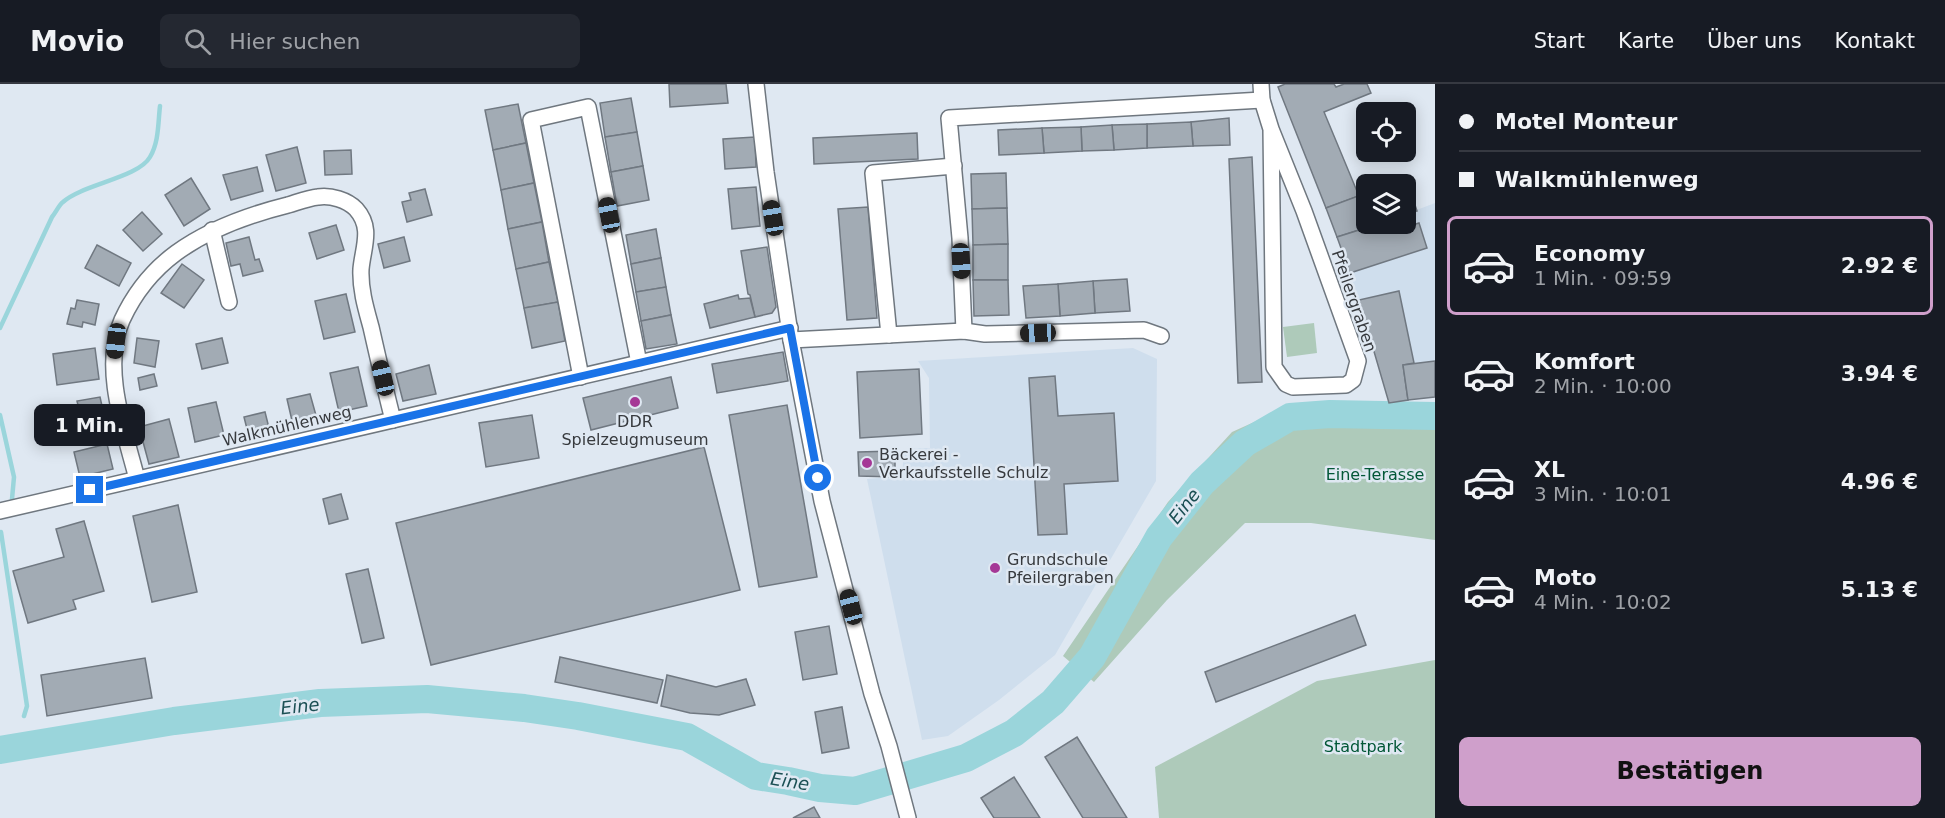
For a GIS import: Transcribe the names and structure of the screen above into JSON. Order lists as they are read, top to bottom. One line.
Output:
{"streets":{"street":["Pfeilergraben","Walkmühlenweg"]},"water":["Eine"],"parks":["Eine-Terasse","Stadtpark"],"places":["DDR Spielzeugmuseum","Bäckerei - Verkaufsstelle Schulz","Grundschule Pfeilergraben"],"page":{"header":"Movio","search":"Hier suchen","nav":["Start","Karte","Über uns","Kontakt"],"banner":["Motel Monteur","Walkmühlenweg"],"list":[{"name":"Economy","note":"1 Min. · 09:59","value":"2.92 €"},{"name":"Komfort","note":"2 Min. · 10:00","value":"3.94 €"},{"name":"XL","note":"3 Min. · 10:01","value":"4.96 €"},{"name":"Moto","note":"4 Min. · 10:02","value":"5.13 €"}],"bubble":"1 Min.","buttons":"Bestätigen"}}
